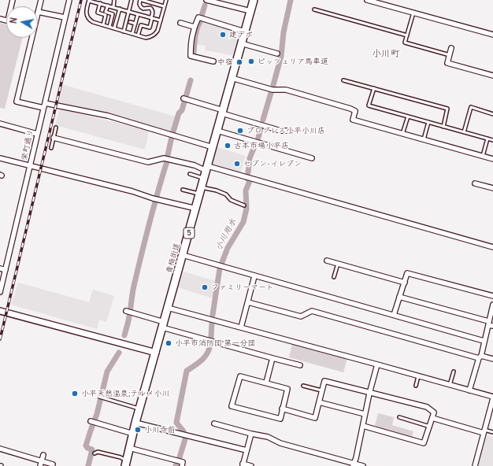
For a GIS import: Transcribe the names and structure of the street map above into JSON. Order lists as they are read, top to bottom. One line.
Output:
{"streets":{"main road":["5","青梅街道"],"street":["栄町通り"]},"districts":["小川町"],"water":["小川用水"],"places":["建デポ","ピッツェリア馬車道","中宿","プログレス小平小川店","古本市場小平店","セブン-イレブン","ファミリーマート","小平市消防団 第一分団","小平天然温泉;テルメ小川","小川寺前"],"north":"left"}
